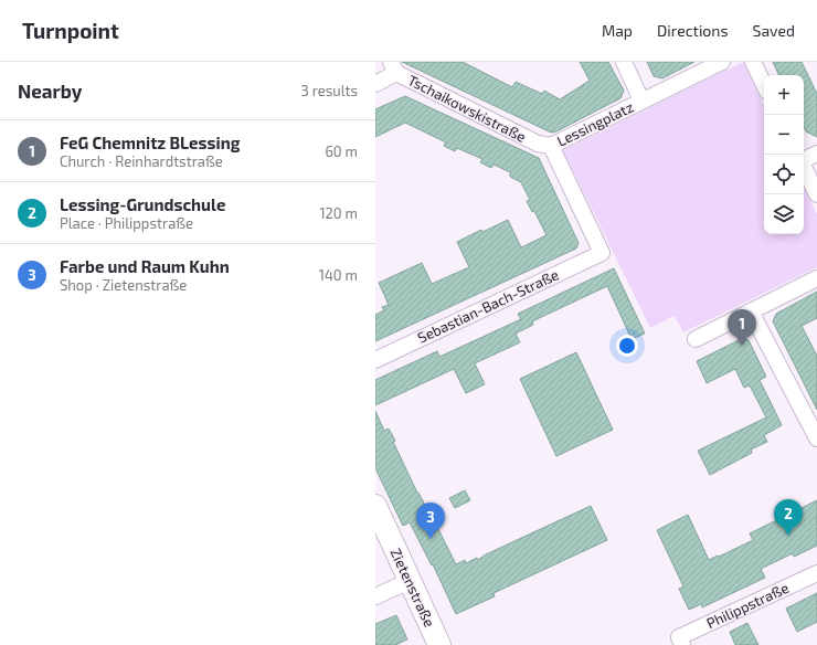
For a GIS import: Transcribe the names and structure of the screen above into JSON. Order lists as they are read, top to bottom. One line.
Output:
{"streets":{"street":["Tschaikowskistraße","Lessingplatz","Sebastian-Bach-Straße","Zietenstraße","Philippstraße"]},"crossings":[["Tschaikowskistraße","Lessingplatz"],["Lessingplatz","Sebastian-Bach-Straße"]],"page":{"header":"Turnpoint","nav":["Map","Directions","Saved"],"heading":["Nearby","3 results"],"map_buttons":["+","−"],"list":[{"mark":"1","name":"FeG Chemnitz BLessing","note":"Church · Reinhardtstraße","value":"60 m"},{"mark":"2","name":"Lessing-Grundschule","note":"Place · Philippstraße","value":"120 m"},{"mark":"3","name":"Farbe und Raum Kuhn","note":"Shop · Zietenstraße","value":"140 m"}],"pins":["1","2","3"]}}
